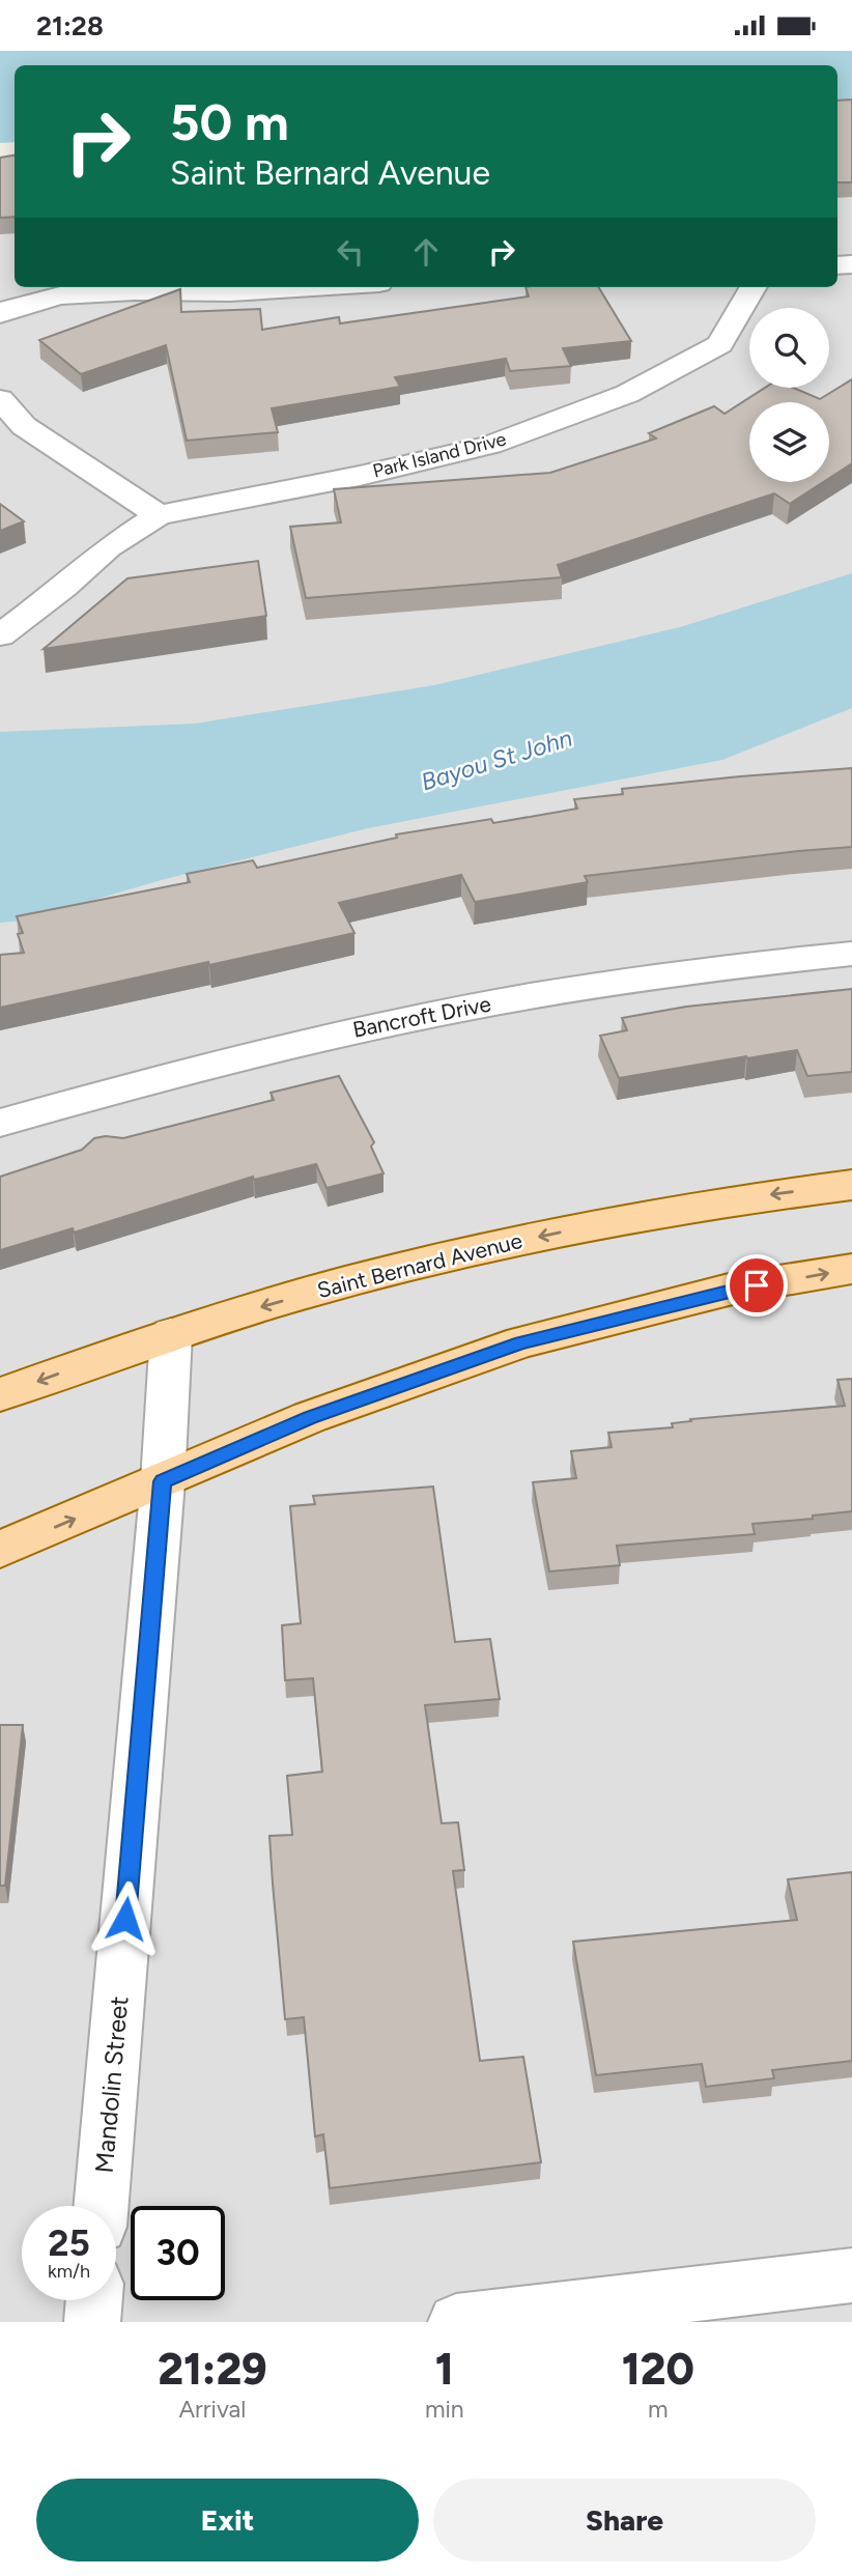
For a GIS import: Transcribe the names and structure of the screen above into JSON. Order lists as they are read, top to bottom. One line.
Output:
{"streets":{"main road":["Saint Bernard Avenue"],"street":["Park Island Drive","Bancroft Drive","Mandolin Street"]},"crossings":[["Saint Bernard Avenue","Mandolin Street"]],"water":["Bayou St John"],"page":{"status":"21:28","turn":["50 m","Saint Bernard Avenue"],"speed":"25 km/h","limit":"30","eta":["21:29","Arrival","1","min","120","m"],"buttons":["Exit","Share"]}}
